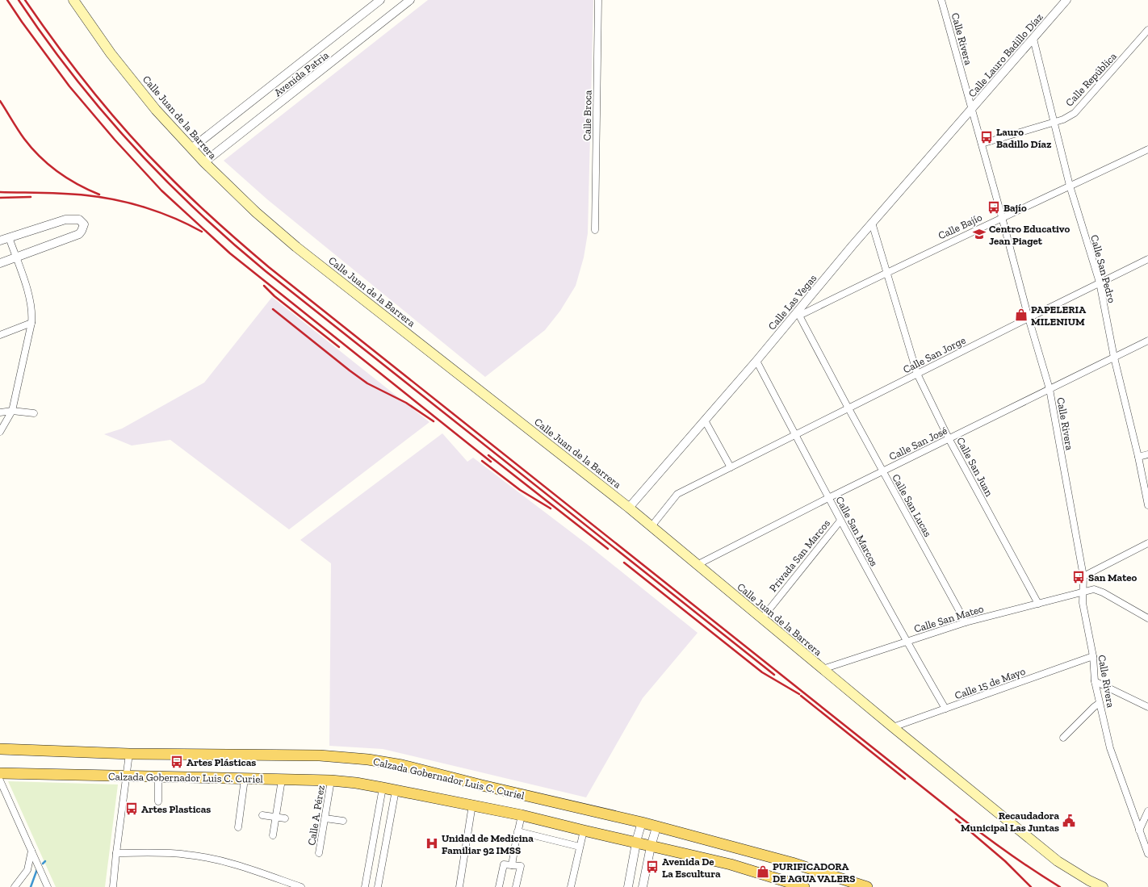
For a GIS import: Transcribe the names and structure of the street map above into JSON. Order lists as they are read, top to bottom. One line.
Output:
{"streets":{"main road":["Calle Juan de la Barrera","Calzada Gobernador Luis C. Curiel"],"street":["Calle Rivera","Calle Lauro Badillo Díaz","Avenida Patria","Calle República","Calle Broca","Calle Bajío","Calle San Pedro","Calle Las Vegas","Calle San Jorge","Calle San José","Calle San Juan","Calle San Lucas","Calle San Marcos","Privada San Marcos","Calle San Mateo","Calle 15 de Mayo","Calle A. Pérez"]},"crossings":[["Calle Rivera","Calle Lauro Badillo Díaz"],["Calle Rivera","Calle República"],["Calle Rivera","Calle Bajío"],["Calle Rivera","Calle Las Vegas"],["Calle Rivera","Calle San Jorge"],["Calle Rivera","Calle San José"],["Calle Rivera","Calle San Mateo"],["Calle Rivera","Calle 15 de Mayo"],["Calle Lauro Badillo Díaz","Calle San Pedro"],["Calle Lauro Badillo Díaz","Calle Las Vegas"],["Avenida Patria","Calle Juan de la Barrera"],["Calle República","Calle San Pedro"],["Calle Juan de la Barrera","Calle Las Vegas"],["Calle Juan de la Barrera","Calle San Jorge"],["Calle Juan de la Barrera","Calle San José"],["Calle Juan de la Barrera","Privada San Marcos"],["Calle Juan de la Barrera","Calle San Mateo"],["Calle Juan de la Barrera","Calle 15 de Mayo"],["Calle Bajío","Calle San Pedro"],["Calle Bajío","Calle Las Vegas"],["Calle Bajío","Calle San Juan"],["Calle Bajío","Calle San Lucas"],["Calle San Pedro","Calle San Jorge"],["Calle San Pedro","Calle San José"],["Calle Las Vegas","Calle San Juan"],["Calle Las Vegas","Calle San Lucas"],["Calle Las Vegas","Calle San Marcos"],["Calle San Jorge","Calle San Juan"],["Calle San Jorge","Calle San Lucas"],["Calle San Jorge","Calle San Marcos"],["Calle San José","Calle San Juan"],["Calle San José","Calle San Lucas"],["Calle San José","Calle San Marcos"],["Calle San Juan","Calle San Mateo"],["Calle San Lucas","Calle San Mateo"],["Calle San Marcos","Privada San Marcos"],["Calle San Marcos","Calle San Mateo"],["Calle San Marcos","Calle 15 de Mayo"],["Calzada Gobernador Luis C. Curiel","Calle A. Pérez"]],"places":{"bus stop":["Lauro Badillo Díaz","Bajío","San Mateo","Artes Plásticas","Artes Plasticas","Avenida De La Escultura"],"school or university":["Centro Educativo Jean Piaget"],"shop":["PAPELERIA MILENIUM","PURIFICADORA DE AGUA VALERS"],"public building":["Recaudadora Municipal Las Juntas"],"hospital":["Unidad de Medicina Familiar 92 IMSS"]}}
